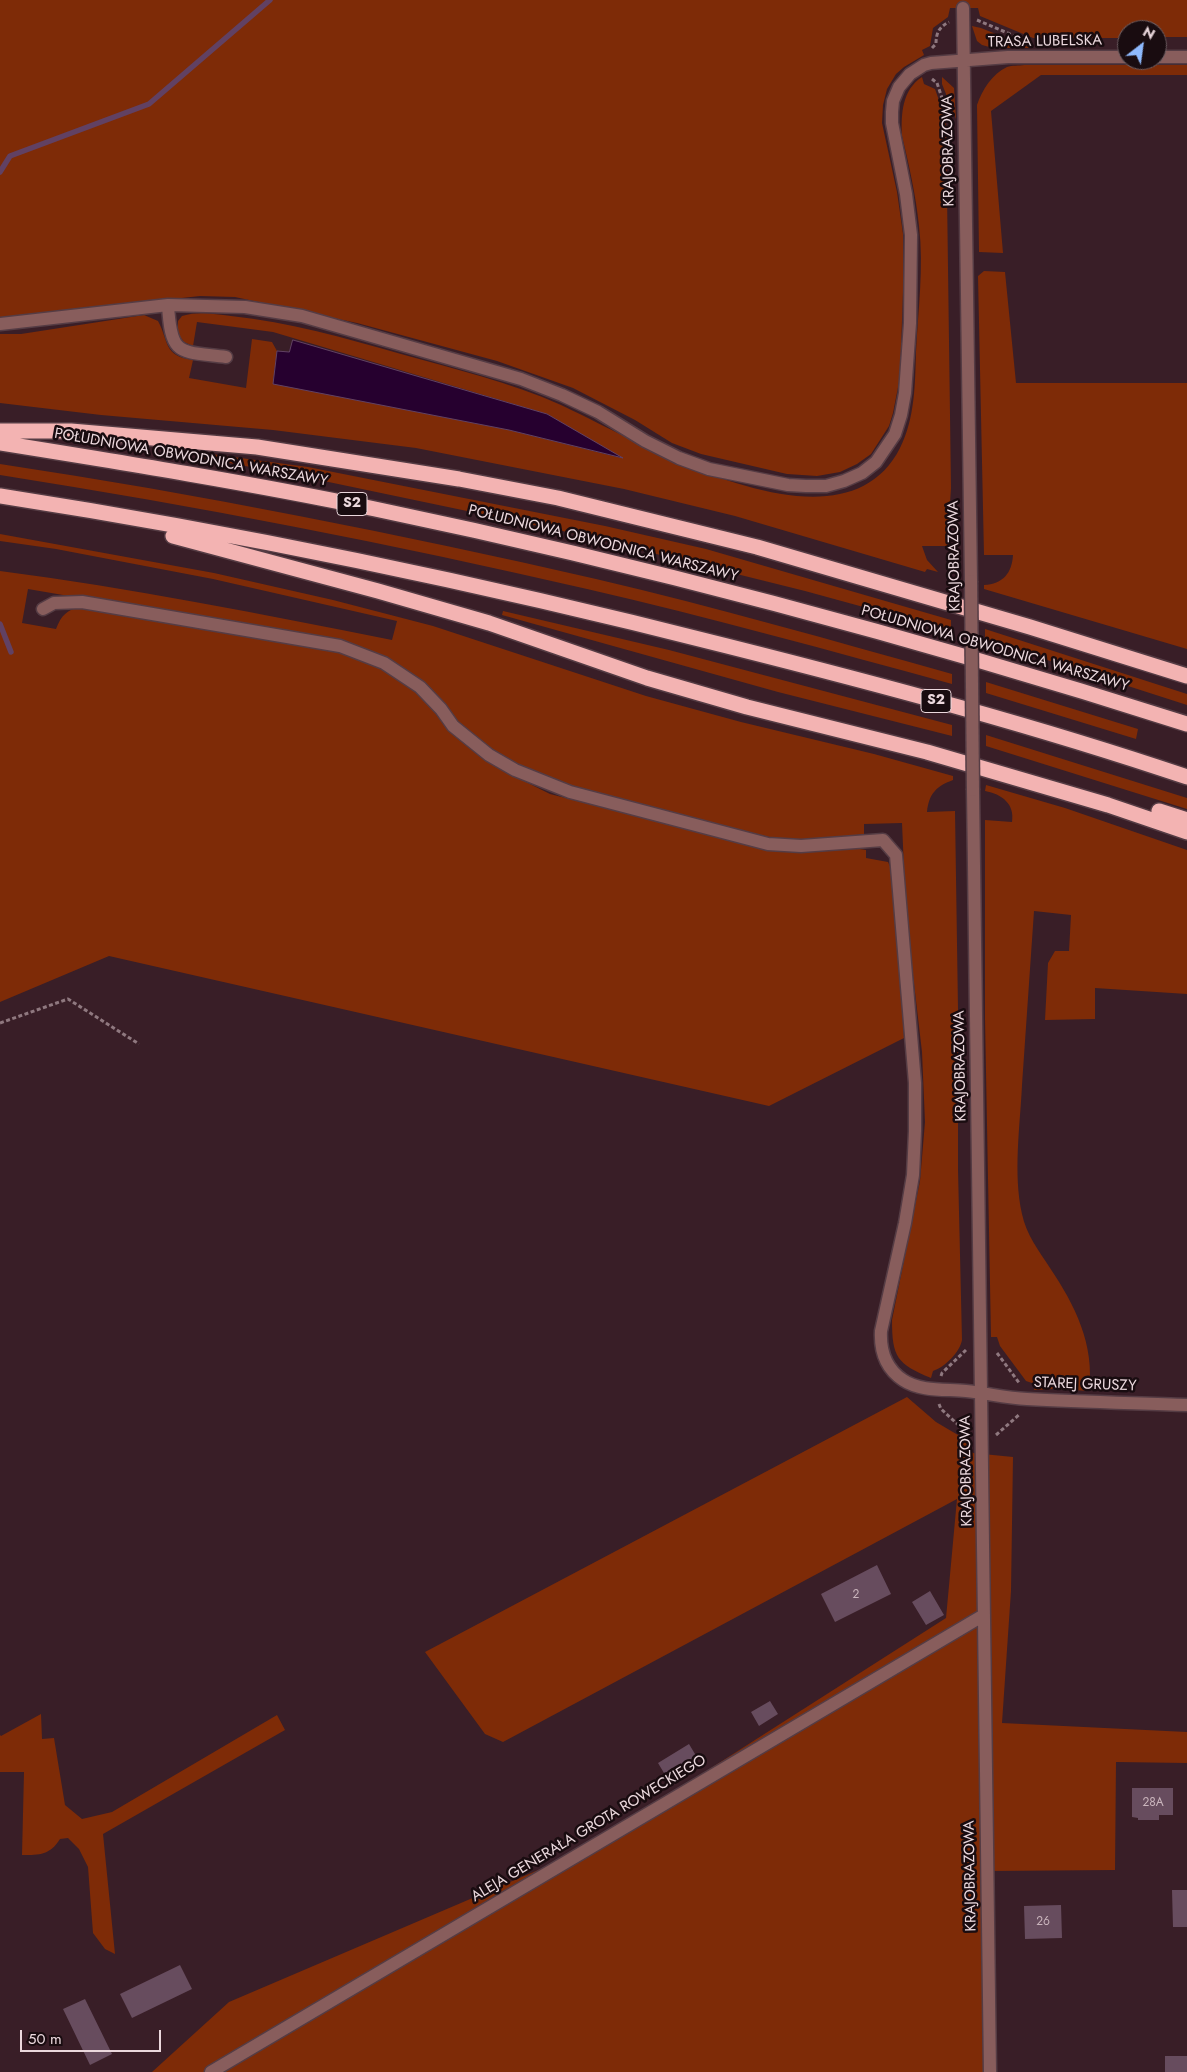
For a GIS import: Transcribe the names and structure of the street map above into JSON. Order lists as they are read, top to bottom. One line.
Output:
{"streets":{"highway":["POŁUDNIOWA OBWODNICA WARSZAWY","S2"],"street":["TRASA LUBELSKA","KRAJOBRAZOWA","STAREJ GRUSZY","ALEJA GENERAŁA GROTA ROWECKIEGO"]},"crossings":[["TRASA LUBELSKA","KRAJOBRAZOWA"],["KRAJOBRAZOWA","STAREJ GRUSZY"],["KRAJOBRAZOWA","ALEJA GENERAŁA GROTA ROWECKIEGO"]],"house_numbers":["2","28A","26"],"scale_bar":"50 m","north":"top right"}
